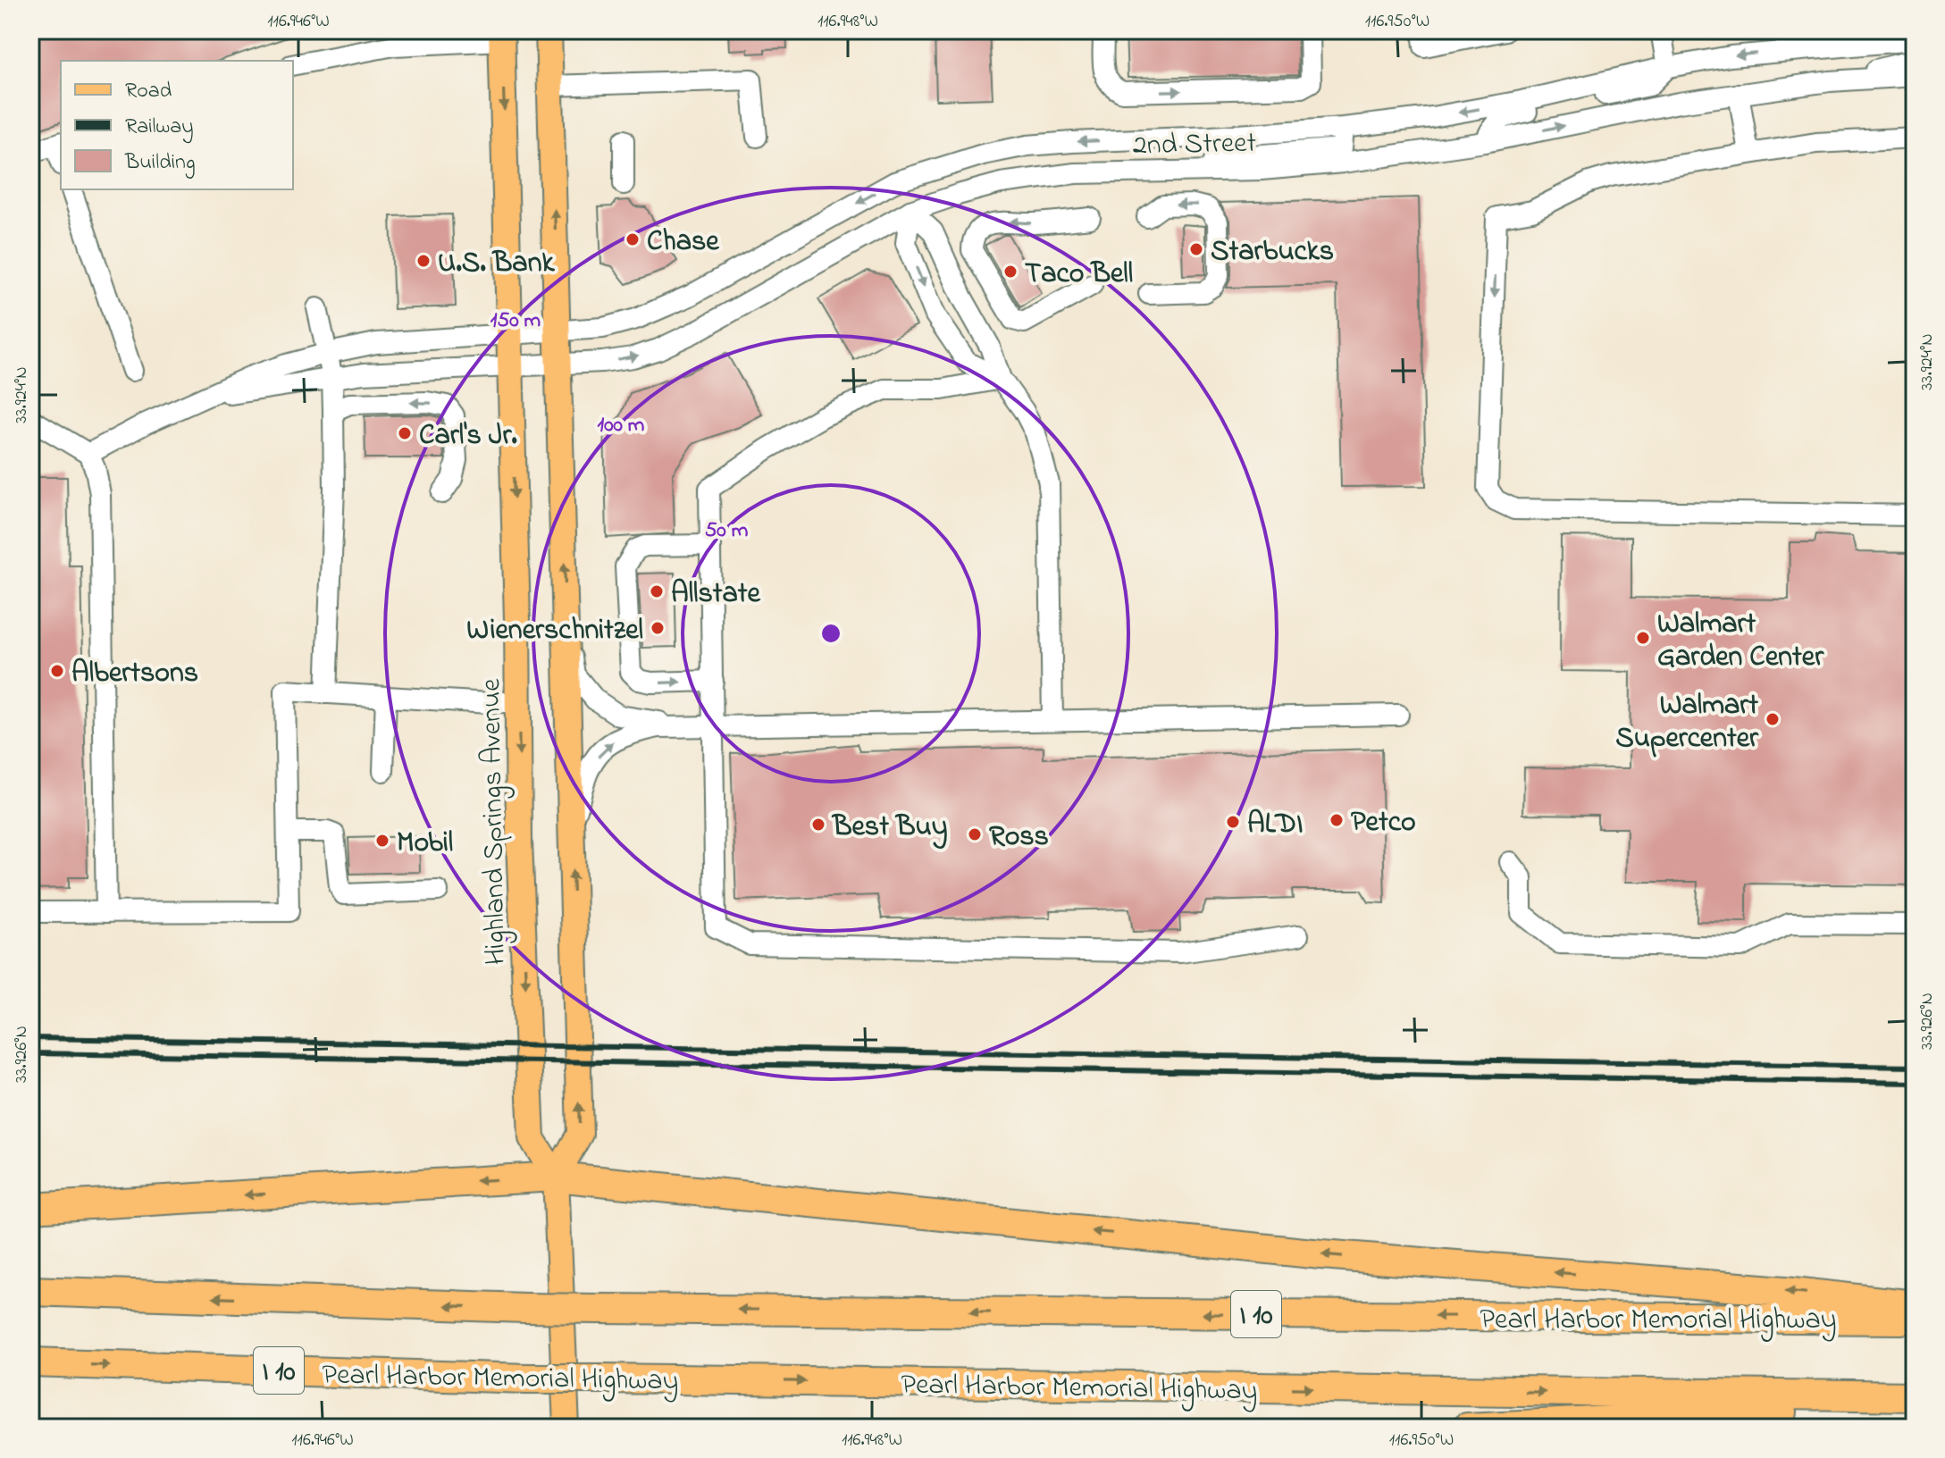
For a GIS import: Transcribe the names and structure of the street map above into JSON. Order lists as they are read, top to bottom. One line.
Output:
{"streets":{"highway":["I 10","Pearl Harbor Memorial Highway"],"main road":["Highland Springs Avenue"],"street":["2nd Street"]},"crossings":[["2nd Street","Highland Springs Avenue"]],"places":["Chase","Starbucks","U.S. Bank","Taco Bell","Carl's Jr.","Allstate","Wienerschnitzel","Walmart Garden Center","Albertsons","Walmart Supercenter","Petco","ALDI","Best Buy","Ross","Mobil"],"legend":["Road","Railway","Building"],"coordinates":["116.946°W","116.948°W","116.950°W","33.924°N","33.926°N"],"rings":["150 m","100 m","50 m"]}
